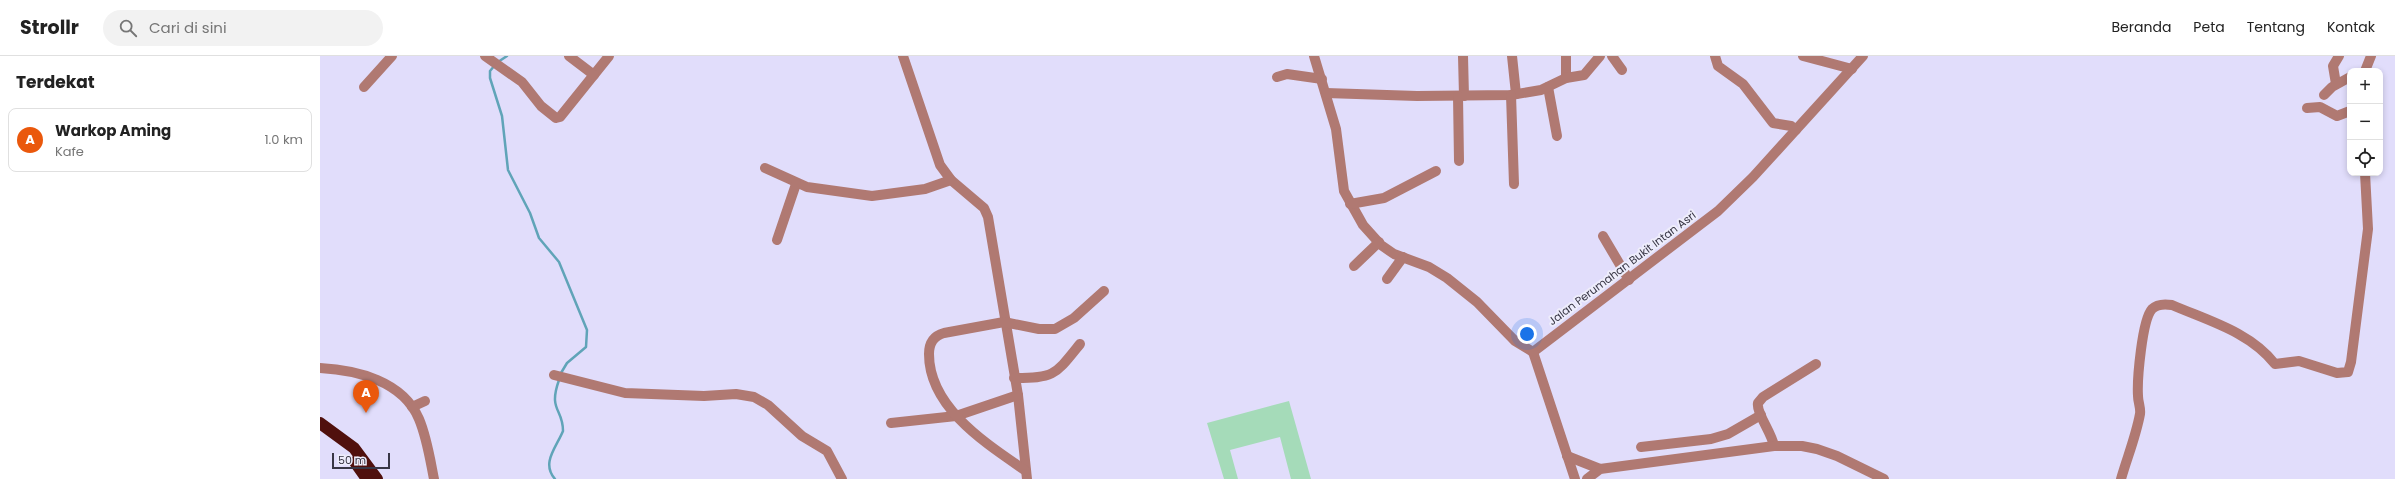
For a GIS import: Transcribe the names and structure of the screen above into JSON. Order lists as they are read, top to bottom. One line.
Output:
{"streets":{"street":["Jalan Perumahan Bukit Intan Asri"]},"scale_bar":"50 m","page":{"header":"Strollr","search":"Cari di sini","nav":["Beranda","Peta","Tentang","Kontak"],"heading":"Terdekat","map_buttons":["+","−"],"list":[{"mark":"A","name":"Warkop Aming","note":"Kafe","value":"1.0 km"}],"pins":"A","scale":"50 m"}}
